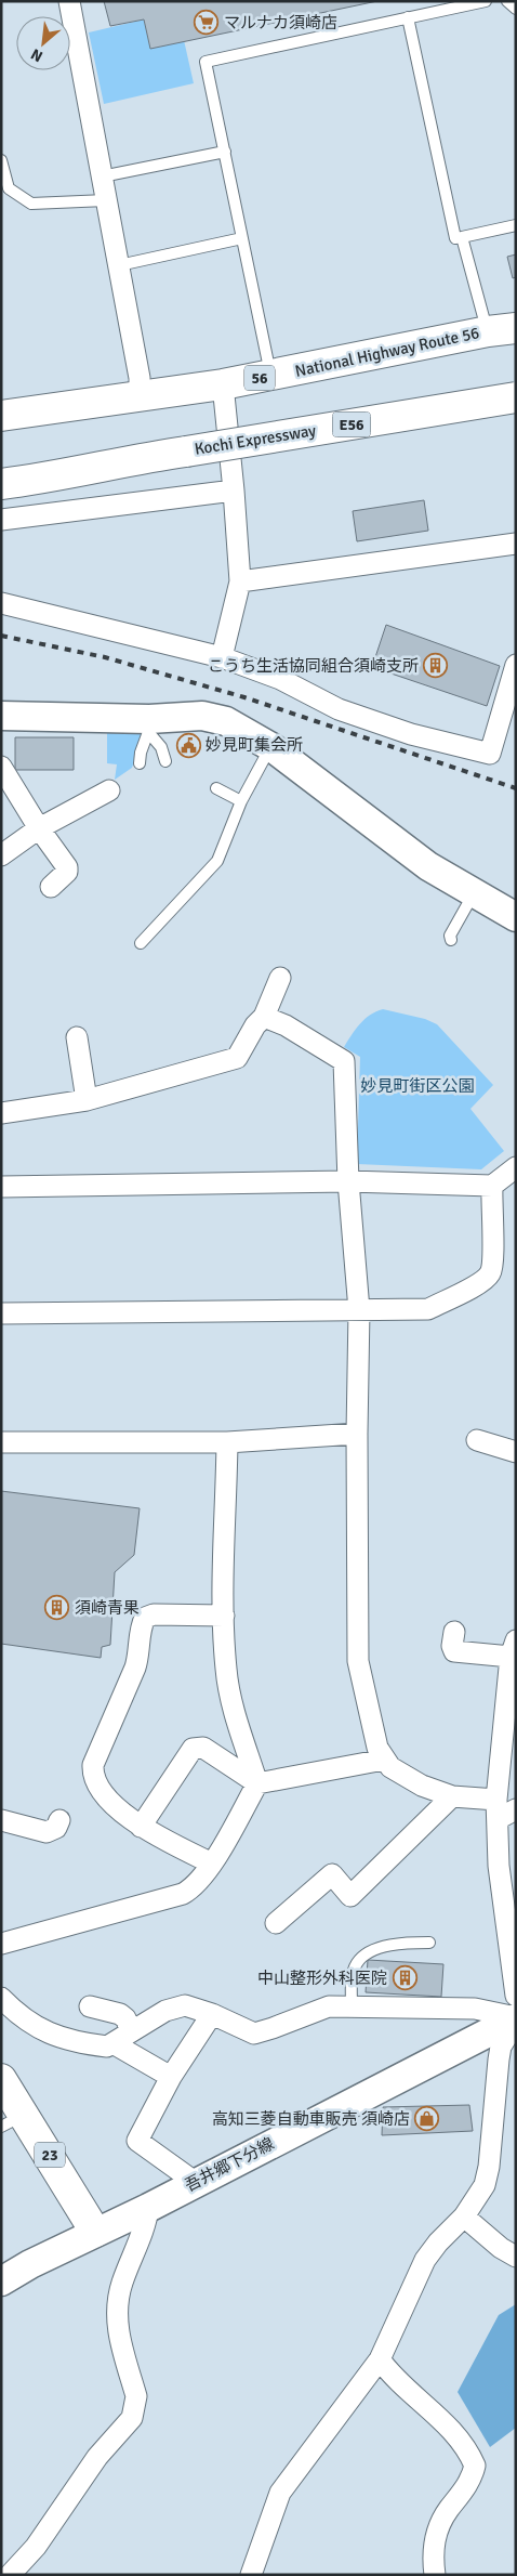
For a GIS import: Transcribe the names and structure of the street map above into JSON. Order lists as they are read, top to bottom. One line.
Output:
{"streets":{"main road":["National Highway Route 56","56","E56","Kochi Expressway","23","吾井郷下分線"]},"crossings":[["23","吾井郷下分線"]],"parks":["妙見町街区公園"],"places":{"supermarket":["マルナカ須崎店"],"building":["こうち生活協同組合須崎支所","須崎青果","中山整形外科医院"],"public building":["妙見町集会所"],"shop":["高知三菱自動車販売 須崎店"]},"north":"bottom left"}
